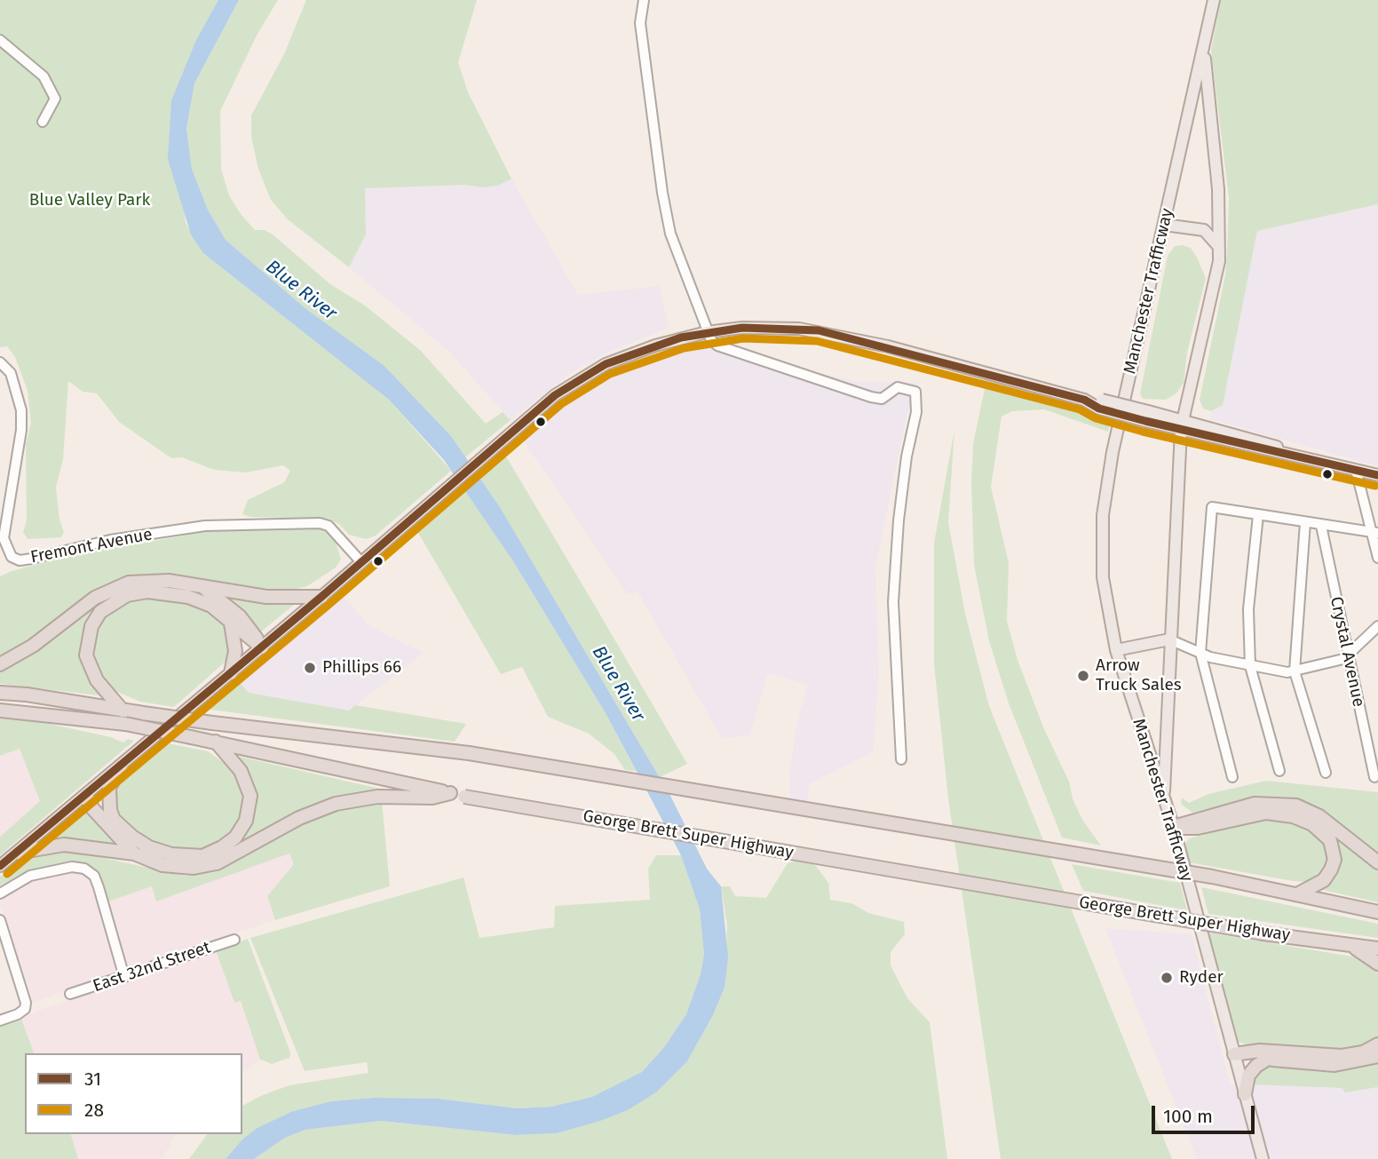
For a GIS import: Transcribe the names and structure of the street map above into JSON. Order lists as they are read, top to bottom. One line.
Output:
{"streets":{"highway":["George Brett Super Highway"],"main road":["Manchester Trafficway"],"street":["Fremont Avenue","Crystal Avenue","East 32nd Street"]},"water":["Blue River"],"parks":["Blue Valley Park"],"places":["Phillips 66","Arrow Truck Sales","Ryder"],"lines":["transit line 31","transit line 28"],"legend":["31","28"],"scale_bar":"100 m"}
